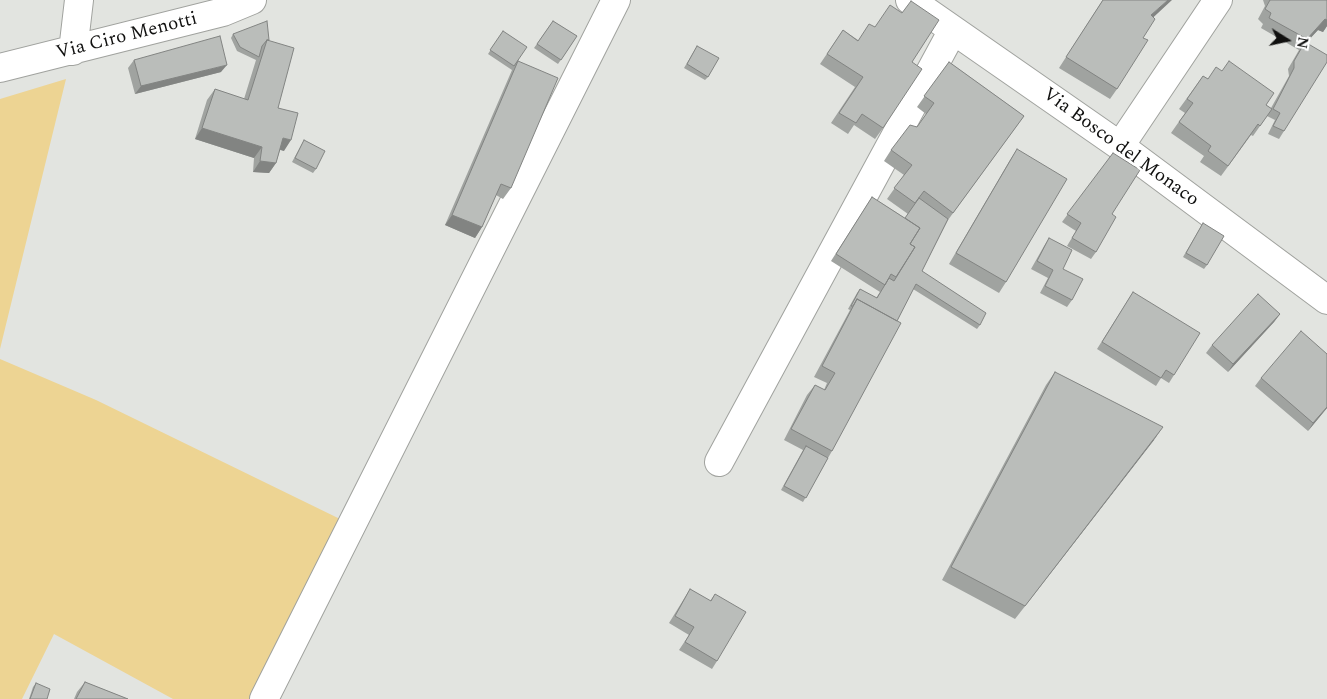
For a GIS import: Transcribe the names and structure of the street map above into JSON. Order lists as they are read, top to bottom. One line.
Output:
{"streets":{"street":["Via Ciro Menotti","Via Bosco del Monaco"]},"north":"right"}
